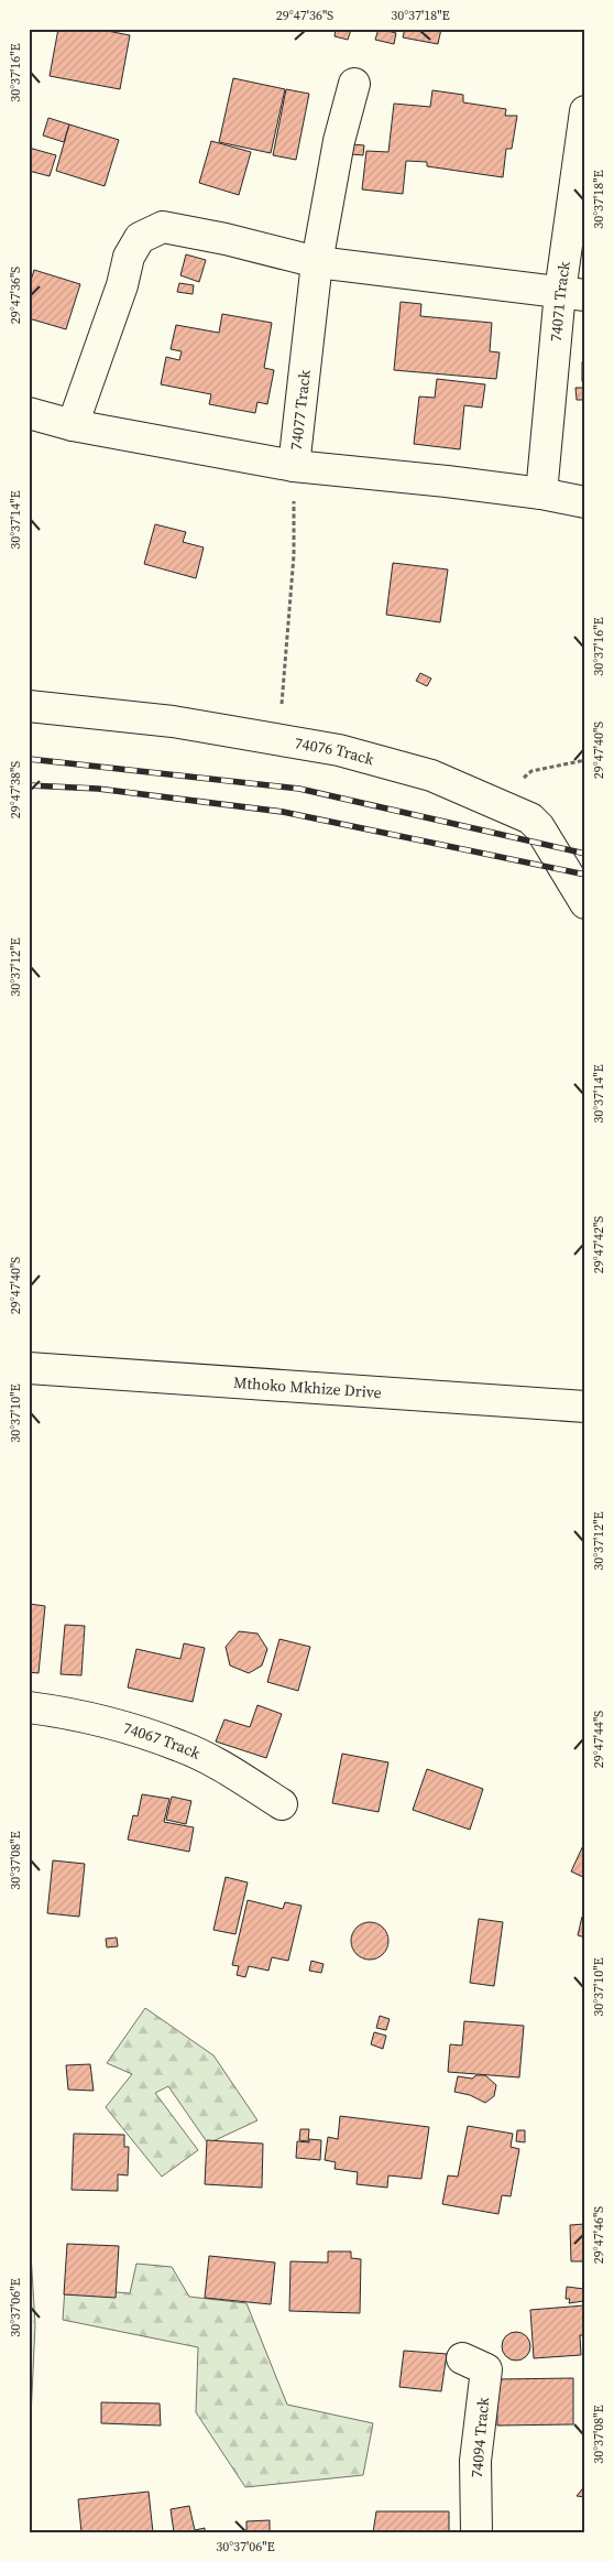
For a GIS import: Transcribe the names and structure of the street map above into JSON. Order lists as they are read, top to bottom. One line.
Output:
{"streets":{"street":["74071 Track","74077 Track","74076 Track","Mthoko Mkhize Drive","74067 Track","74094 Track"]},"crossings":[["74077 Track","74076 Track"]],"coordinates":["29°47'36\"S","30°37'18\"E","30°37'16\"E","30°37'14\"E","29°47'40\"S","29°47'38\"S","30°37'12\"E","29°47'42\"S","30°37'10\"E","29°47'44\"S","30°37'08\"E","29°47'46\"S","30°37'06\"E"]}
